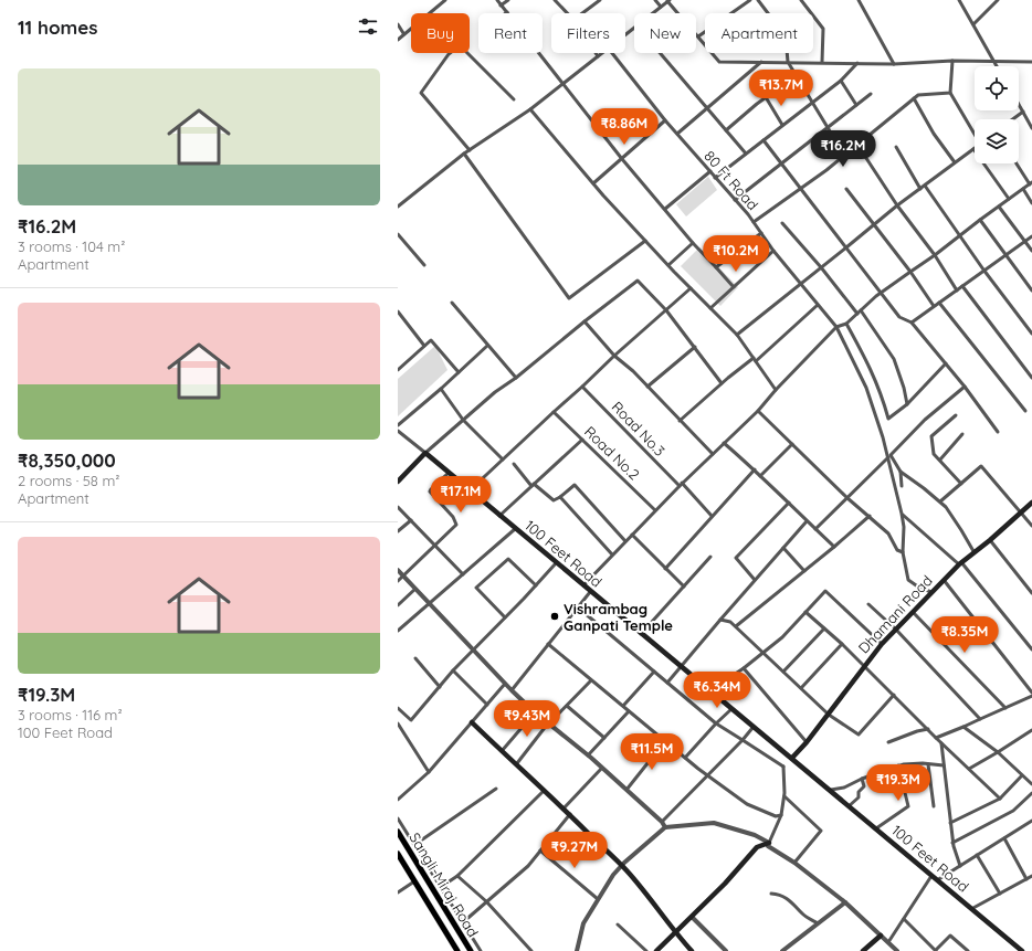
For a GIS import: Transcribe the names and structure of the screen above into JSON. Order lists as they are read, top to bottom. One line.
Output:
{"streets":{"highway":["Sangli-Miraj Road"],"main road":["100 Feet Road","Dhamani Road"],"street":["80 Ft Road","Road No.3","Road No.2"]},"crossings":[["100 Feet Road","Dhamani Road"]],"places":["Vishrambag Ganpati Temple"],"page":{"heading":"11 homes","chip":["Buy","Rent","Filters","New","Apartment"],"list":[{"name":"₹16.2M","note":"3 rooms · 104 m² · Apartment"},{"name":"₹8,350,000","note":"2 rooms · 58 m² · Apartment"},{"name":"₹19.3M","note":"3 rooms · 116 m² · 100 Feet Road"}],"price":["₹13.7M","₹8.86M","₹16.2M","₹10.2M","₹17.1M","₹8.35M","₹6.34M","₹9.43M","₹11.5M","₹19.3M","₹9.27M"]}}
